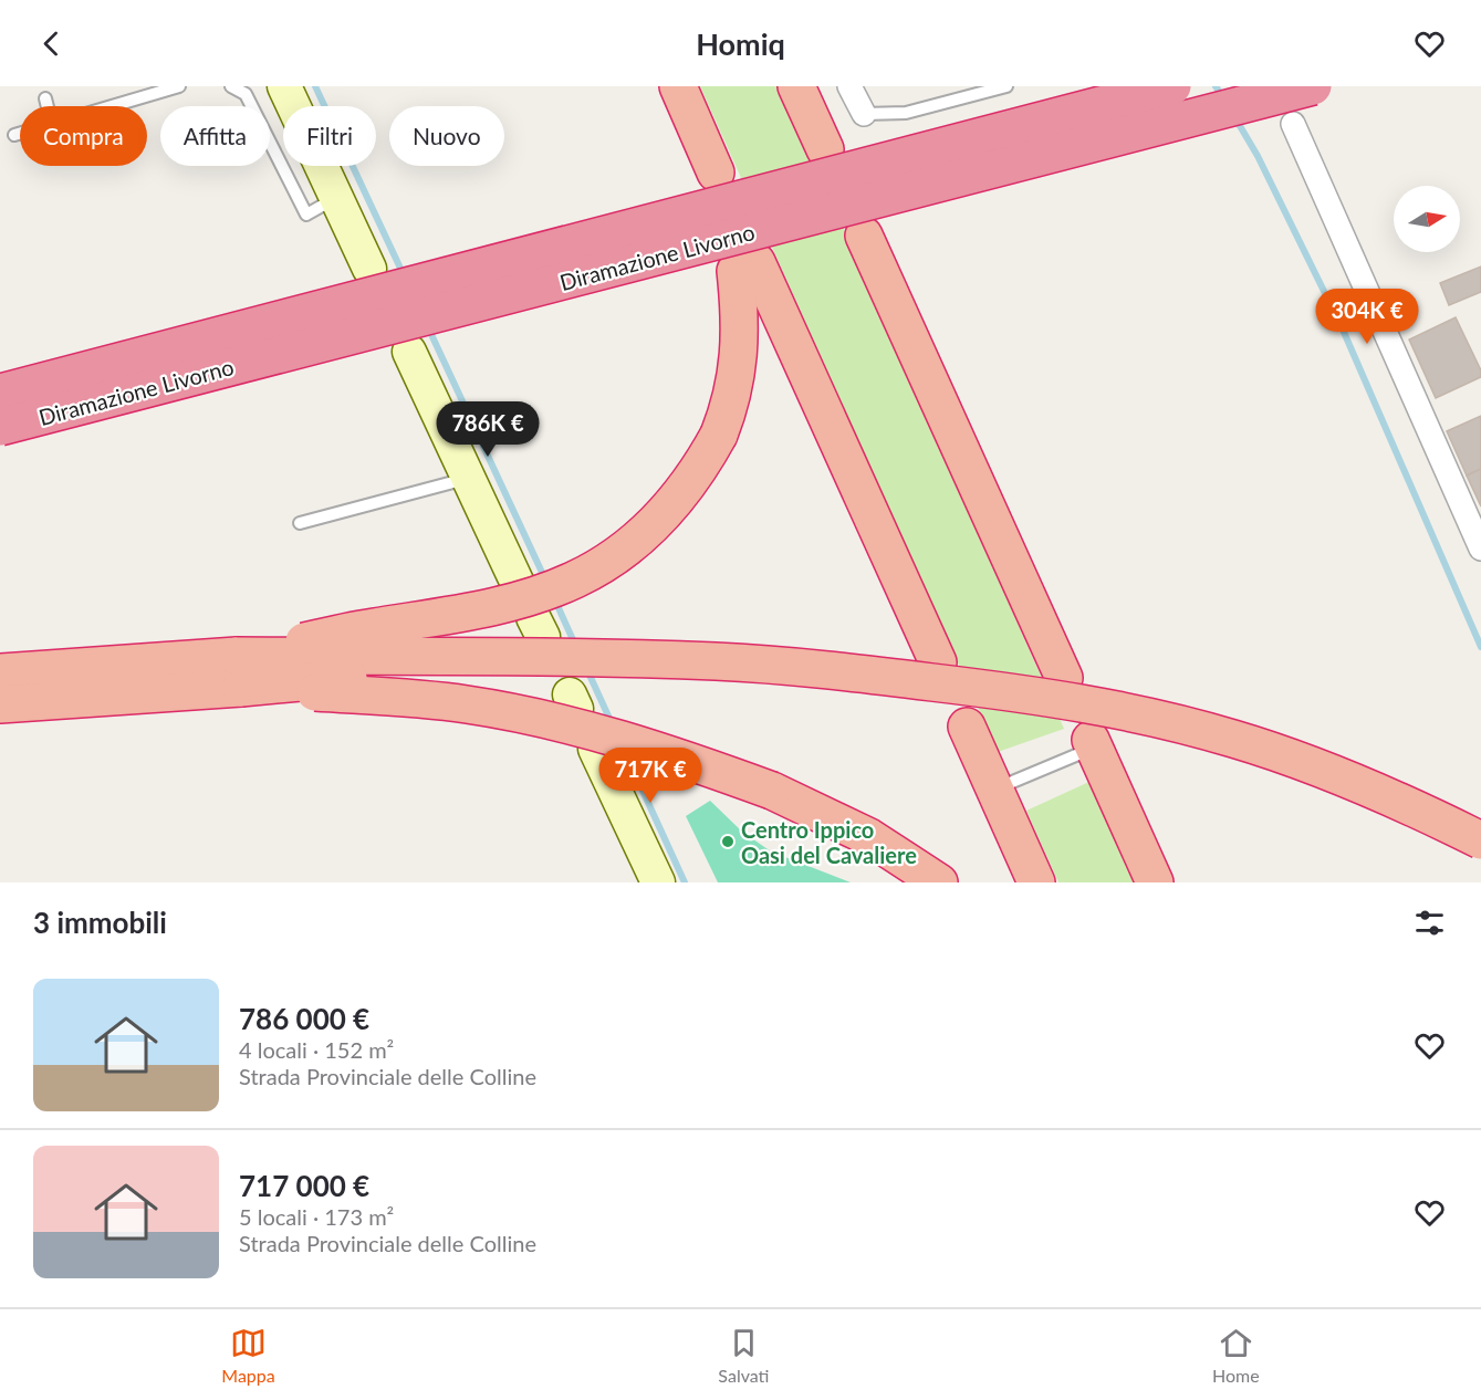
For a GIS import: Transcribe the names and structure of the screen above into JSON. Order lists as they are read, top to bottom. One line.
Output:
{"streets":{"highway":["Diramazione Livorno"]},"places":["Centro Ippico Oasi del Cavaliere"],"north":"right","page":{"header":"Homiq","chip":["Compra","Affitta","Filtri","Nuovo"],"price":["304K €","786K €","717K €"],"heading":"3 immobili","list":[{"name":"786 000 €","note":"4 locali · 152 m² · Strada Provinciale delle Colline"},{"name":"717 000 €","note":"5 locali · 173 m² · Strada Provinciale delle Colline"}],"tabs":["Mappa","Salvati","Home"]}}
